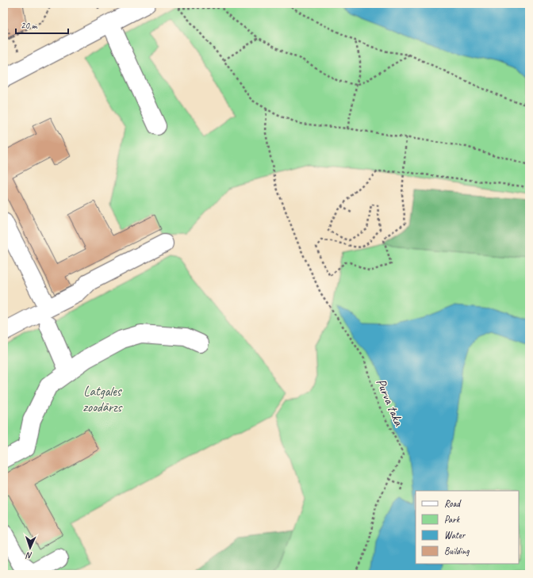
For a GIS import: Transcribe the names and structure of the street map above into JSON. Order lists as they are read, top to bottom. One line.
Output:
{"streets":{"path":["Purva taka"]},"parks":["Latgales zoodārzs"],"legend":["Road","Park","Water","Building"],"scale_bar":"20 m","north":"bottom"}
